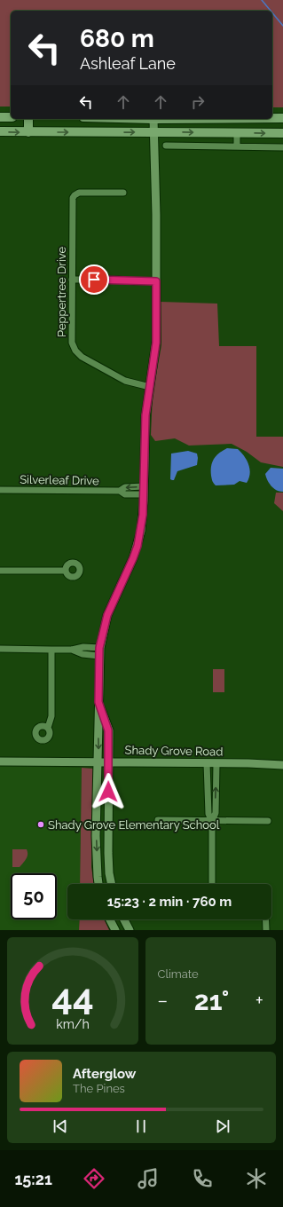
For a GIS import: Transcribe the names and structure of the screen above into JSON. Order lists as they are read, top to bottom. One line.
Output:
{"streets":{"main road":["Shady Grove Road"],"street":["Peppertree Drive","Silverleaf Drive"]},"places":["Shady Grove Elementary School"],"page":{"turn":["680 m","Ashleaf Lane"],"limit":"50","trip":"15:23 · 2 min · 760 m","tile":"Climate","heat":["−","21°","+"],"song":["Afterglow","The Pines"],"tabs":"15:21","gauge":["44","km/h"]}}
